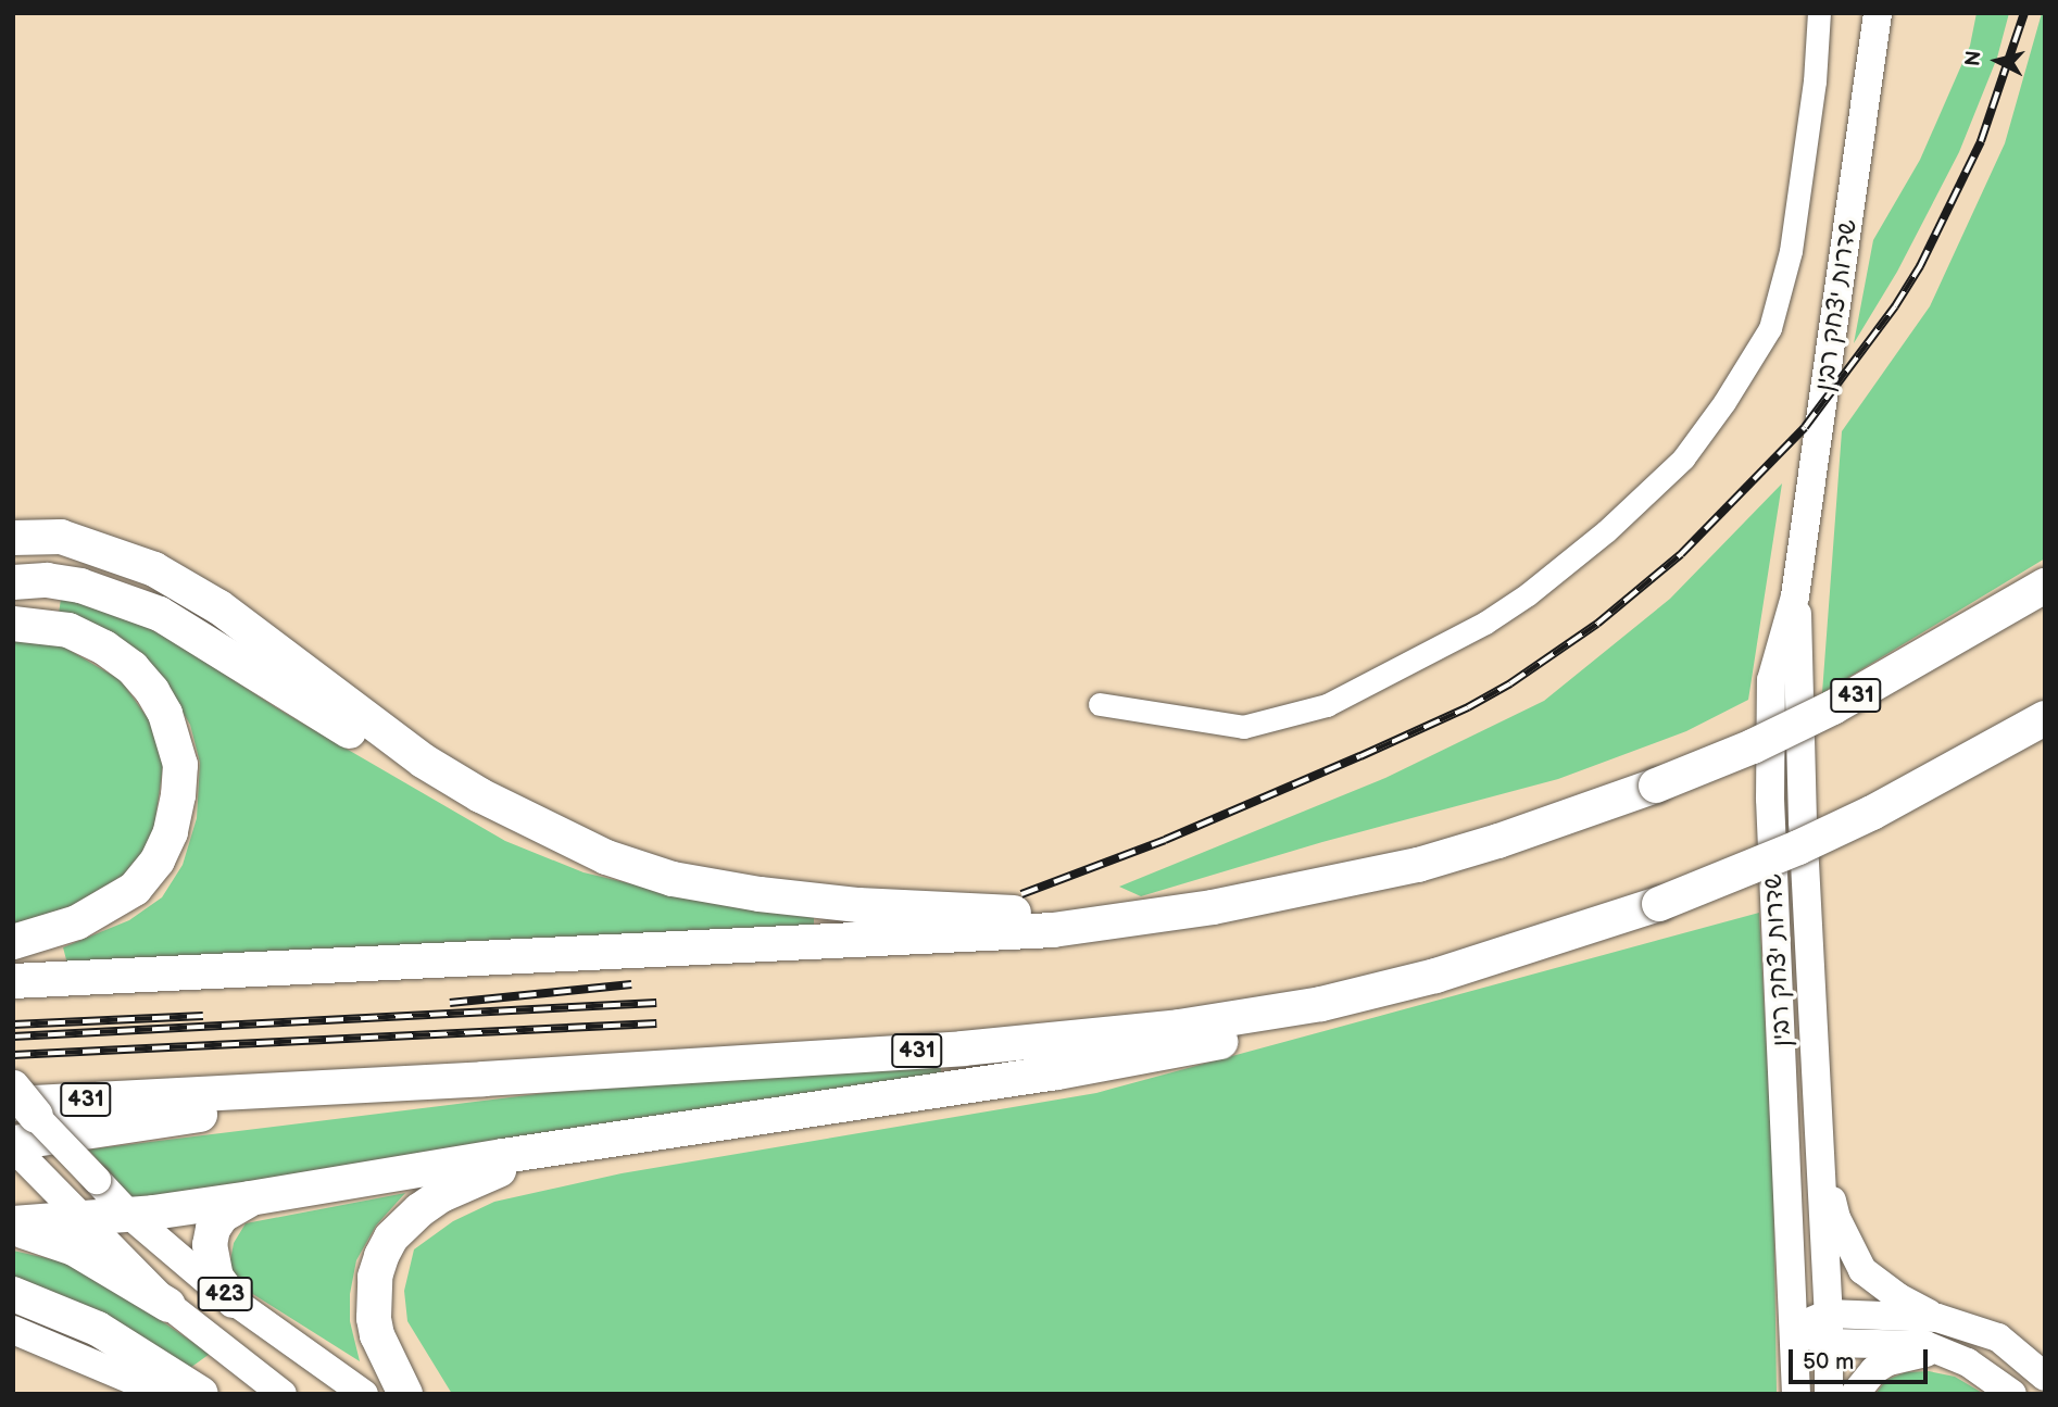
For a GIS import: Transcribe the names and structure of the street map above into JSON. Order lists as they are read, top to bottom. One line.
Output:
{"streets":{"highway":["431"],"main road":["שדרות יצחק רבין","423"]},"crossings":[["431","423"]],"scale_bar":"50 m","north":"left"}
